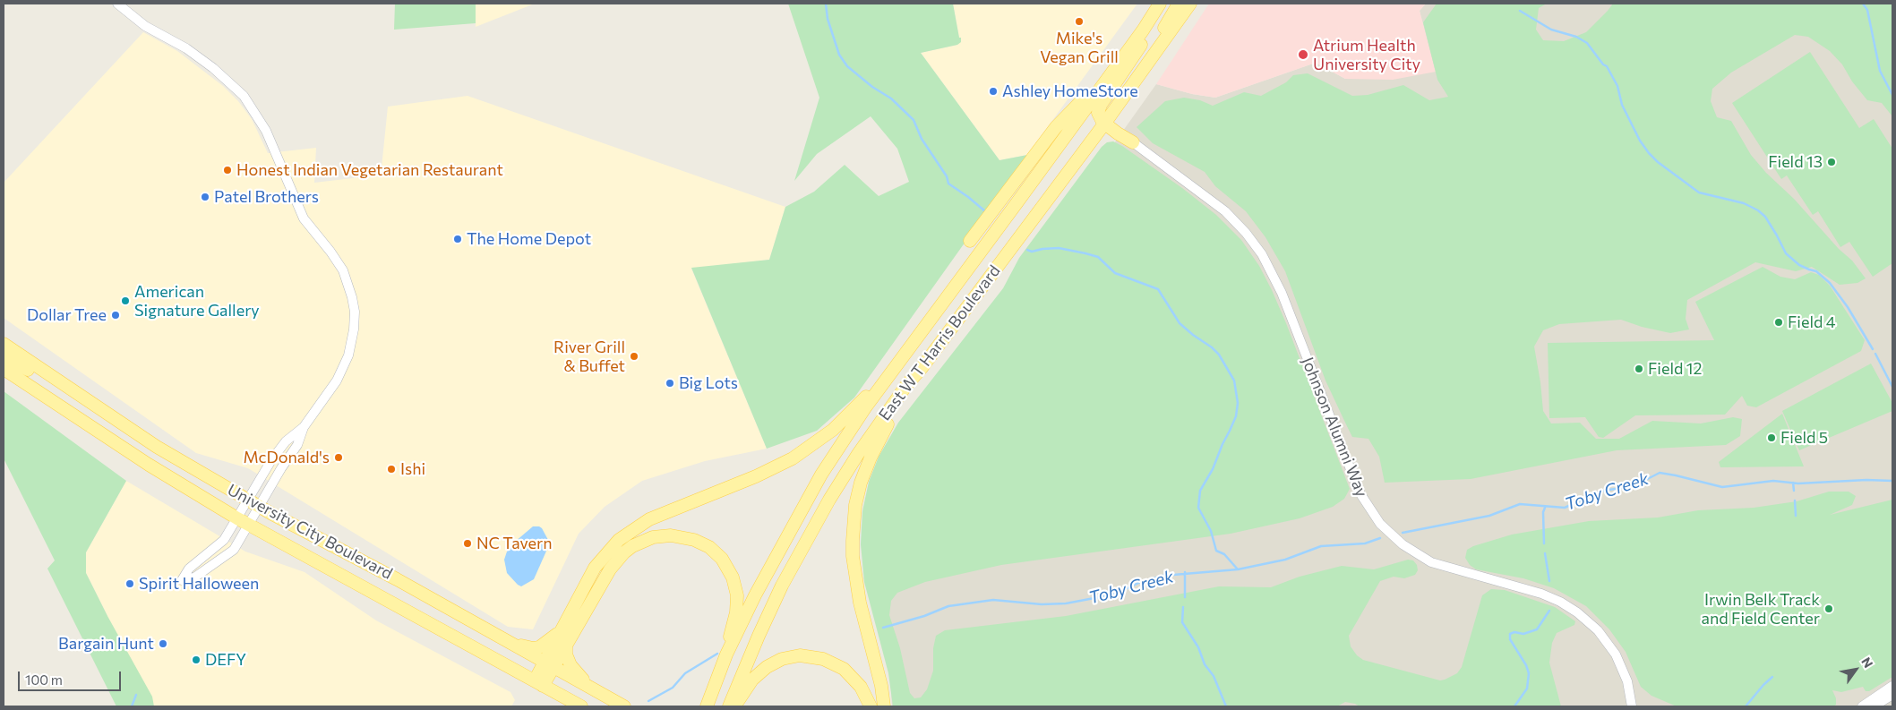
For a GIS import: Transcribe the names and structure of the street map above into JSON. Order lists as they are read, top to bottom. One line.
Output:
{"streets":{"main road":["East W T Harris Boulevard","University City Boulevard"],"street":["Johnson Alumni Way"]},"water":["Toby Creek"],"places":["Mike's Vegan Grill","Atrium Health University City","Ashley HomeStore","Field 13","Honest Indian Vegetarian Restaurant","Patel Brothers","The Home Depot","American Signature Gallery","Dollar Tree","Field 4","River Grill & Buffet","Field 12","Big Lots","Field 5","McDonald's","Ishi","NC Tavern","Spirit Halloween","Irwin Belk Track and Field Center","Bargain Hunt","DEFY"],"scale_bar":"100 m","north":"top right"}
